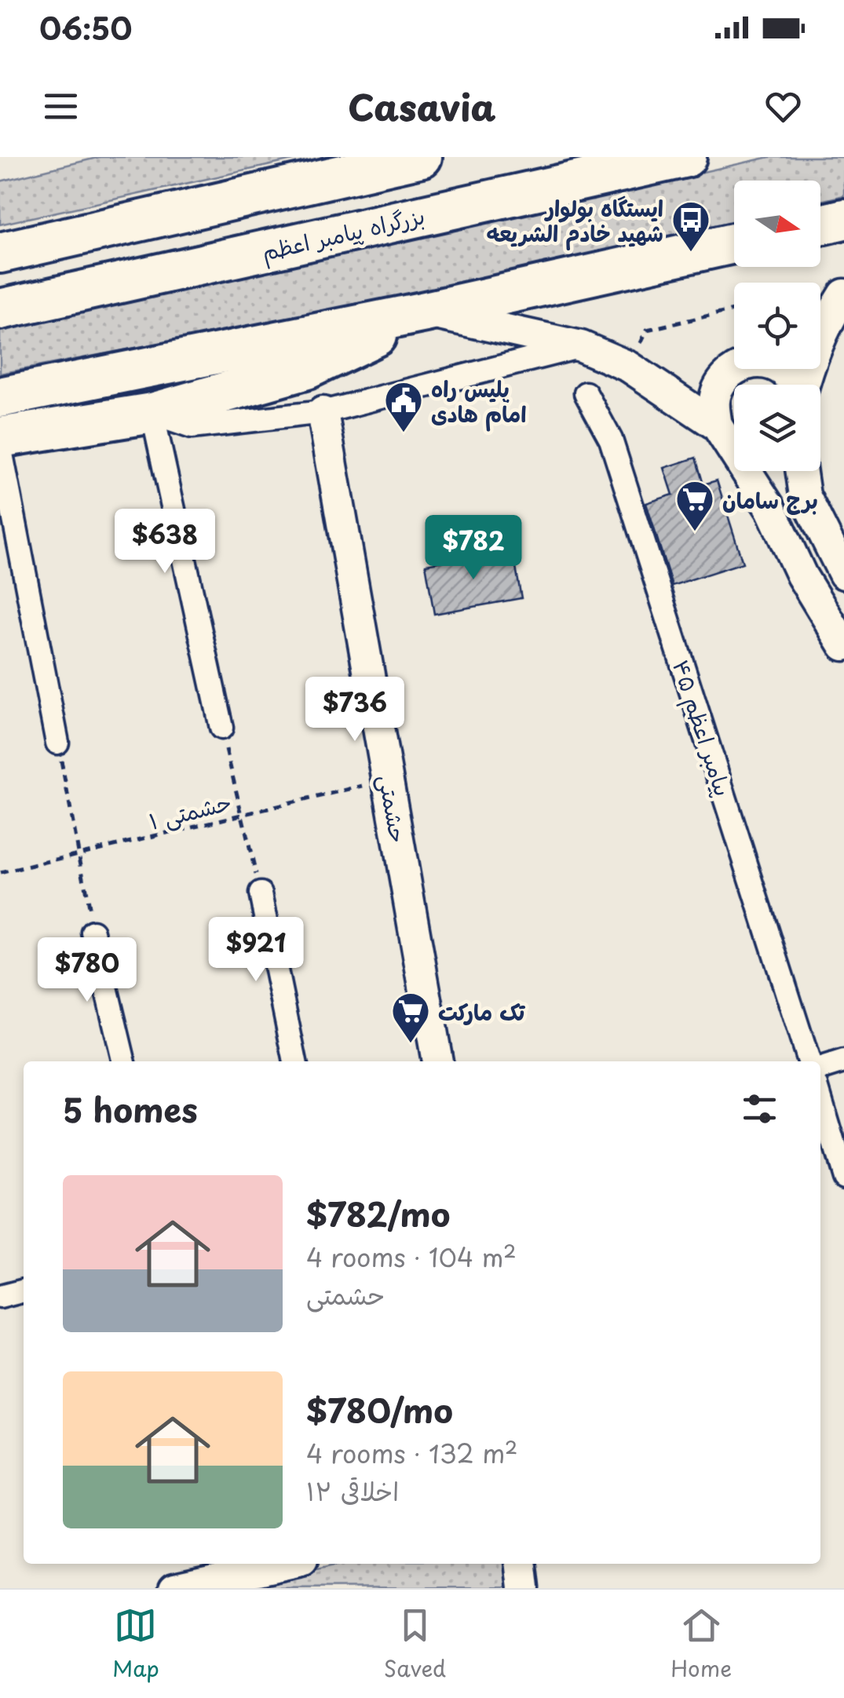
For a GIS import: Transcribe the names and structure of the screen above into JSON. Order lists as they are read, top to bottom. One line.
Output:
{"streets":{"highway":["بزرگراه پیامبر اعظم"],"street":["پیامبر اعظم ۴۵","حشمتی"],"path":["حشمتی ۱"]},"crossings":[["حشمتی","حشمتی ۱"]],"places":{"bus stop":["ایستگاه بولوار شهید خادم الشریعه"],"public building":["پلیس راه امام هادی"],"supermarket":["برج سامان","تک مارکت"]},"north":"right","page":{"status":"06:50","header":"Casavia","price":["$638","$782","$736","$921","$780"],"heading":"5 homes","list":[{"name":"$782/mo","note":"4 rooms · 104 m² · حشمتی"},{"name":"$780/mo","note":"4 rooms · 132 m² · اخلاقی ۱۲"}],"tabs":["Map","Saved","Home"]}}
